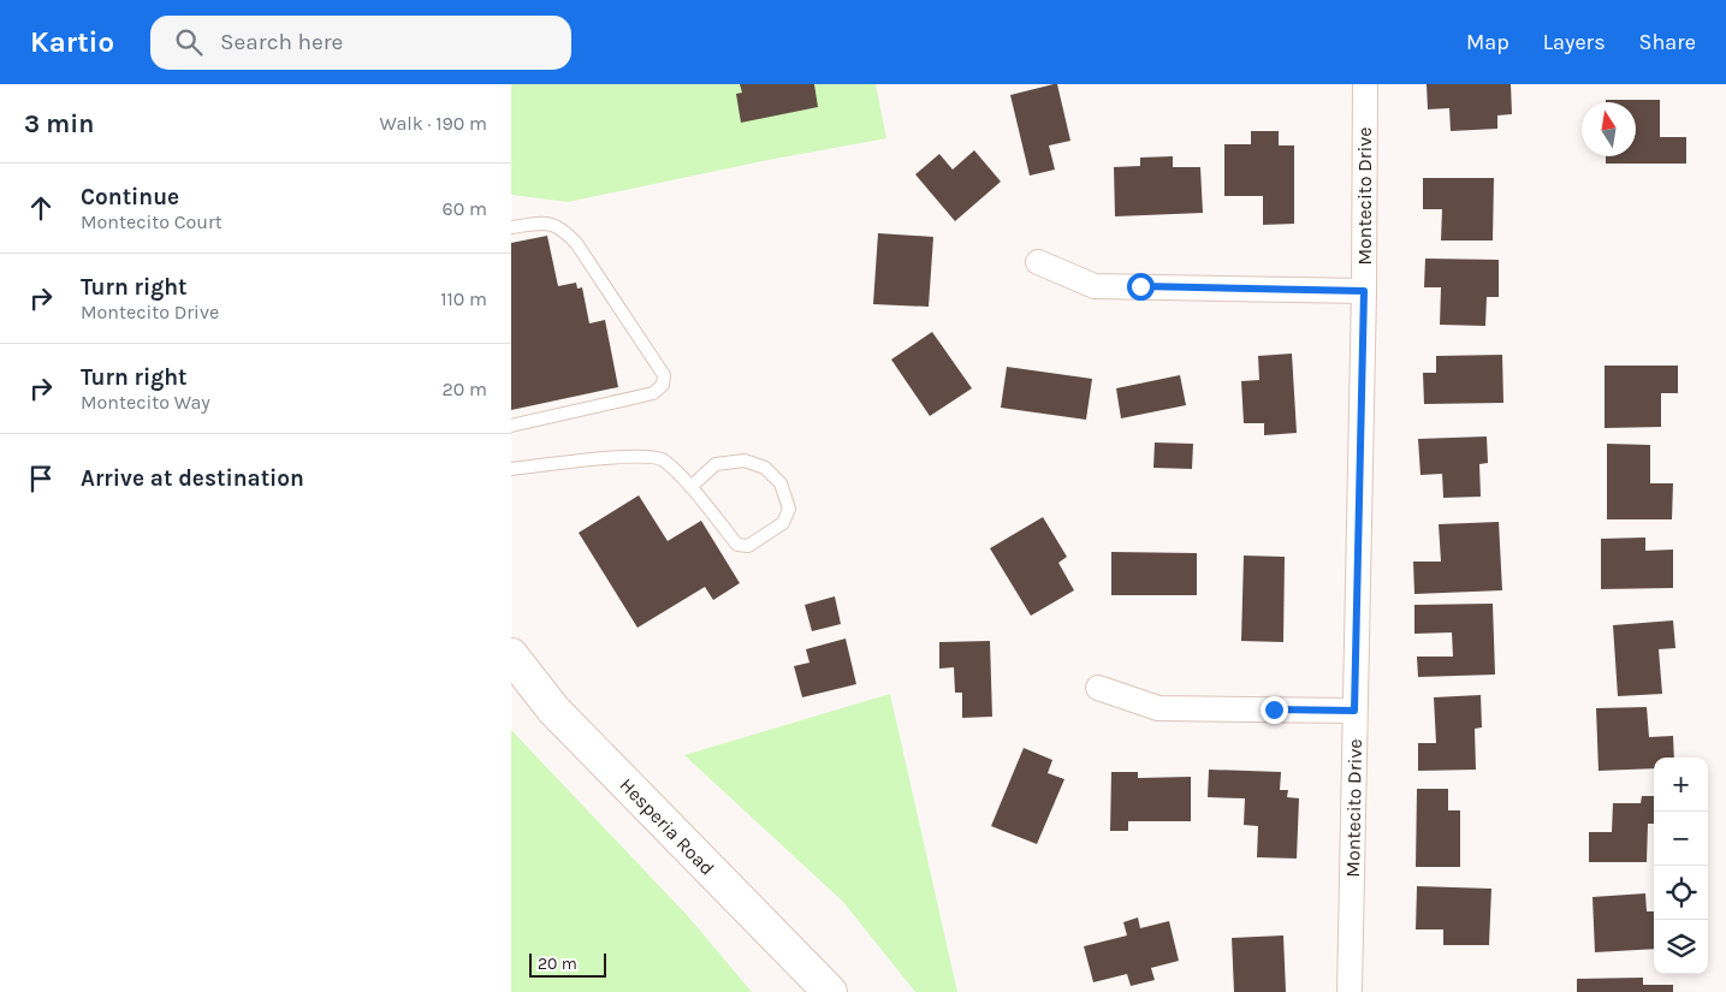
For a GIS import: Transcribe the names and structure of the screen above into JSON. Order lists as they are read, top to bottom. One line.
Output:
{"streets":{"main road":["Hesperia Road"],"street":["Montecito Drive"]},"scale_bar":"20 m","north":"top","page":{"header":"Kartio","search":"Search here","nav":["Map","Layers","Share"],"heading":["3 min","Walk · 190 m"],"list":[["Continue","Montecito Court","60 m"],["Turn right","Montecito Drive","110 m"],["Turn right","Montecito Way","20 m"],"Arrive at destination"],"map_buttons":["+","−"],"scale":"20 m"}}
